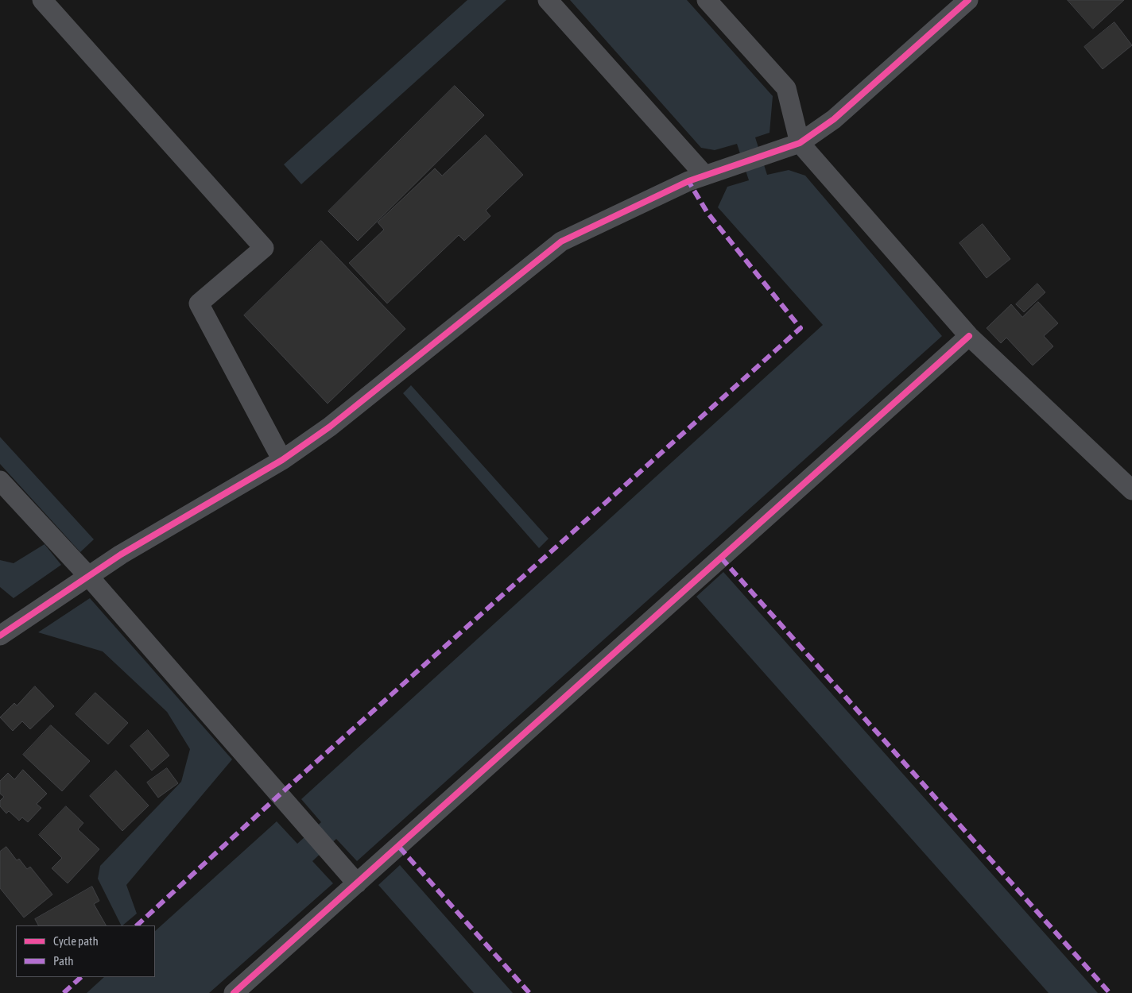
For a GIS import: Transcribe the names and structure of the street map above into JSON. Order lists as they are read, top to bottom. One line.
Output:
{"legend":["Cycle path","Path"]}
